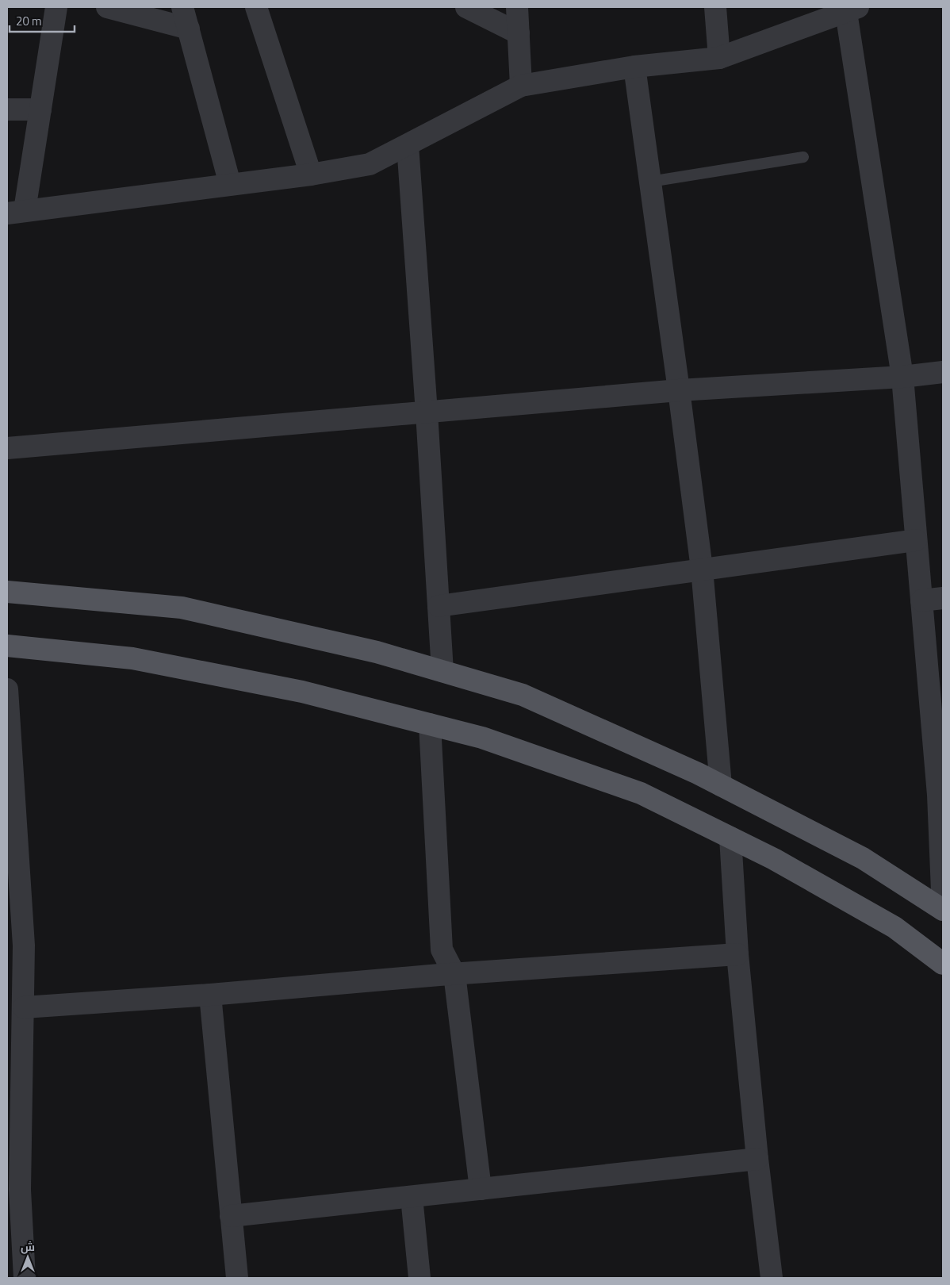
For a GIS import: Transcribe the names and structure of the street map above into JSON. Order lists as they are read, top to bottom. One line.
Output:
{"scale_bar":"20 m","north":"top"}
